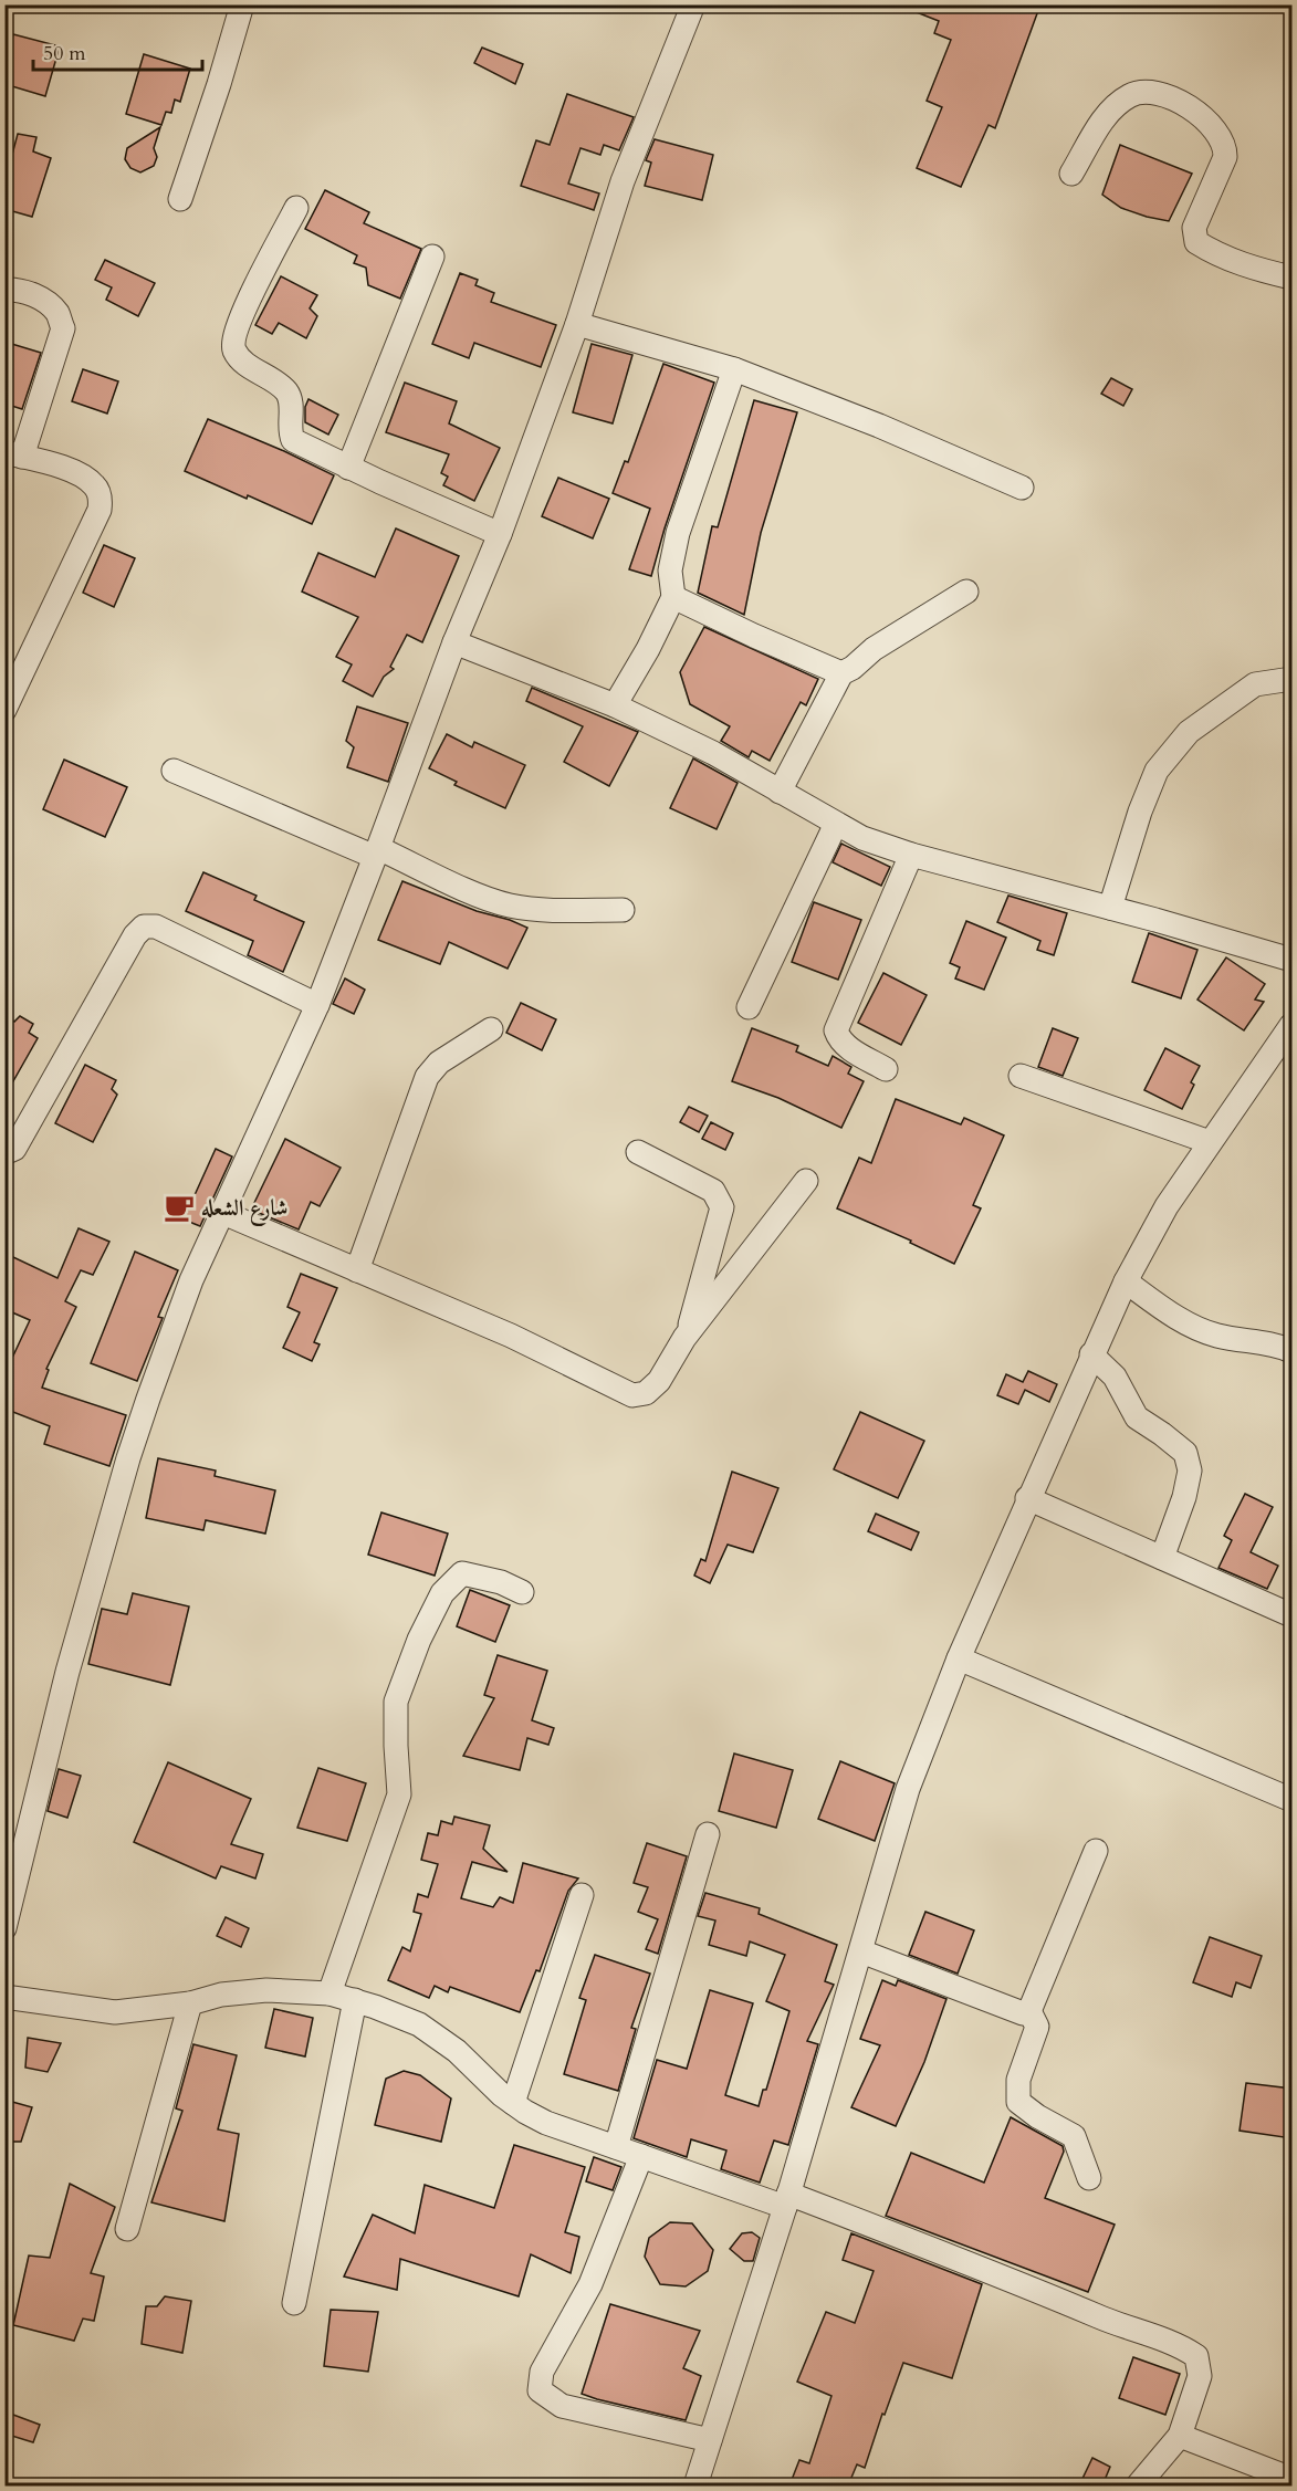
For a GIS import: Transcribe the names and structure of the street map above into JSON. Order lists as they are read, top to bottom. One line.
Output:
{"places":{"cafe":["شارع الشعله"]},"scale_bar":"50 m"}
